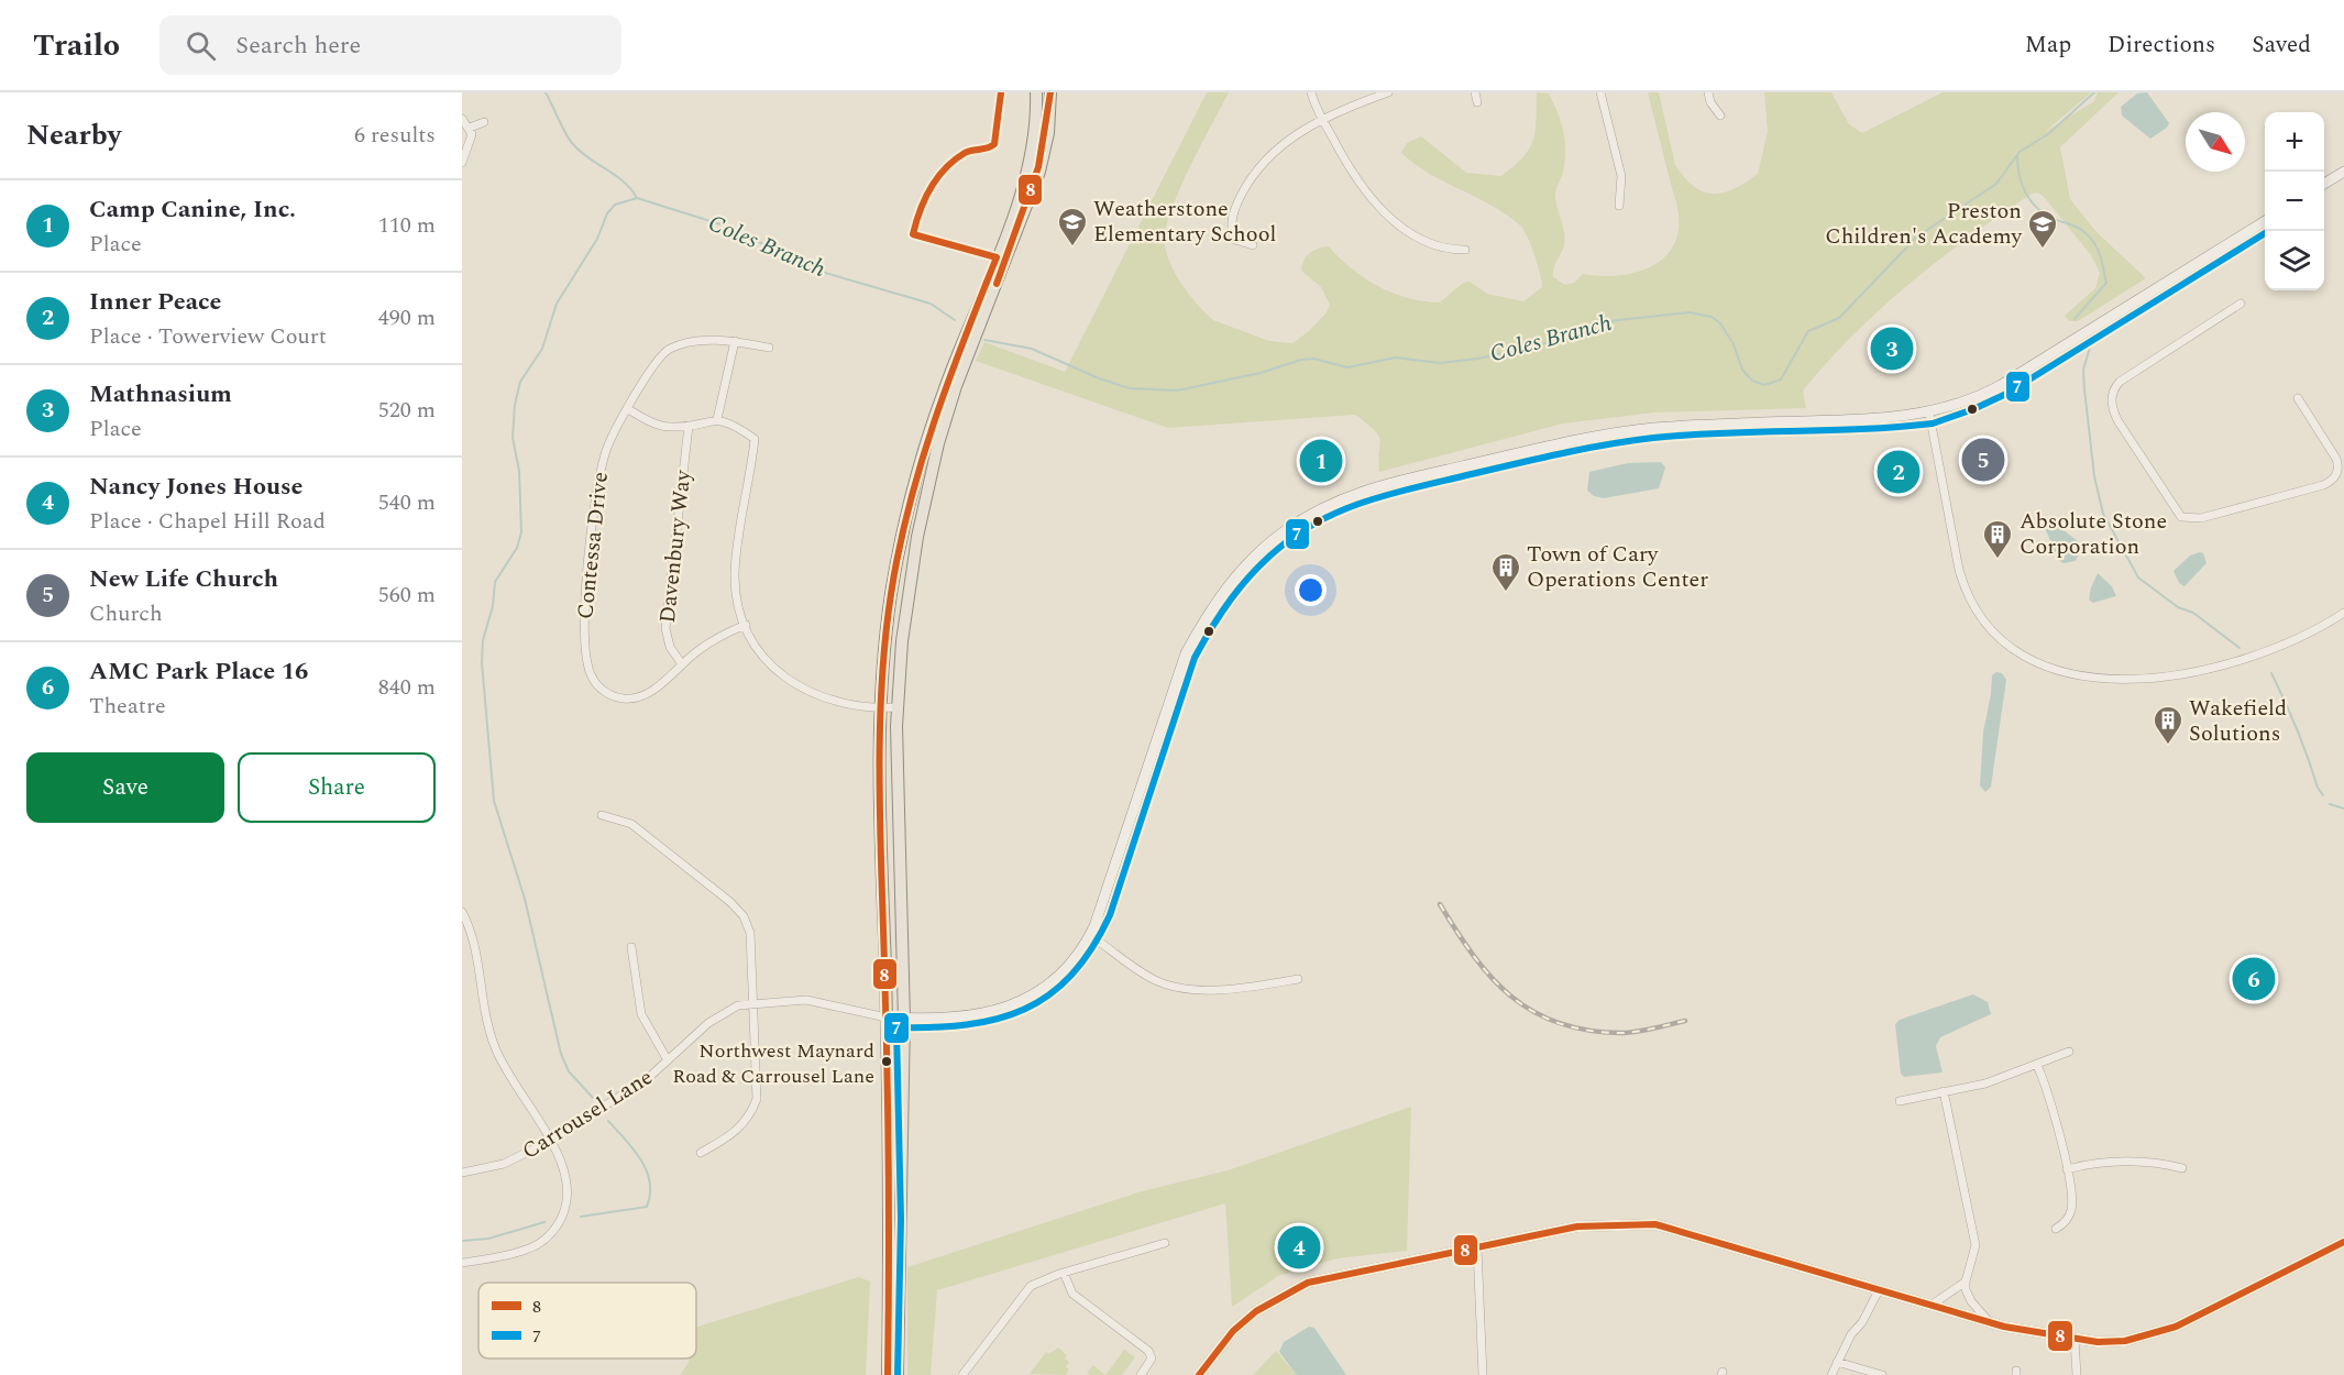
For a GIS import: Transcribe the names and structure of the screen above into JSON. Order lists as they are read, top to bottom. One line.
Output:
{"streets":{"street":["Contessa Drive","Davenbury Way","Carrousel Lane"]},"crossings":[["Contessa Drive","Davenbury Way"]],"water":["Coles Branch"],"places":{"school or university":["Weatherstone Elementary School","Preston Children's Academy"],"building":["Absolute Stone Corporation","Town of Cary Operations Center","Wakefield Solutions"],"other":["Northwest Maynard Road & Carrousel Lane"]},"lines":["transit line 8","transit line 7"],"legend":["8","7"],"north":"bottom right","page":{"header":"Trailo","search":"Search here","nav":["Map","Directions","Saved"],"heading":["Nearby","6 results"],"map_buttons":["+","−"],"list":[{"mark":"1","name":"Camp Canine, Inc.","note":"Place","value":"110 m"},{"mark":"2","name":"Inner Peace","note":"Place · Towerview Court","value":"490 m"},{"mark":"3","name":"Mathnasium","note":"Place","value":"520 m"},{"mark":"4","name":"Nancy Jones House","note":"Place · Chapel Hill Road","value":"540 m"},{"mark":"5","name":"New Life Church","note":"Church","value":"560 m"},{"mark":"6","name":"AMC Park Place 16","note":"Theatre","value":"840 m"}],"pins":["3","5","1","2","6","4"],"buttons":["Save","Share"]}}
